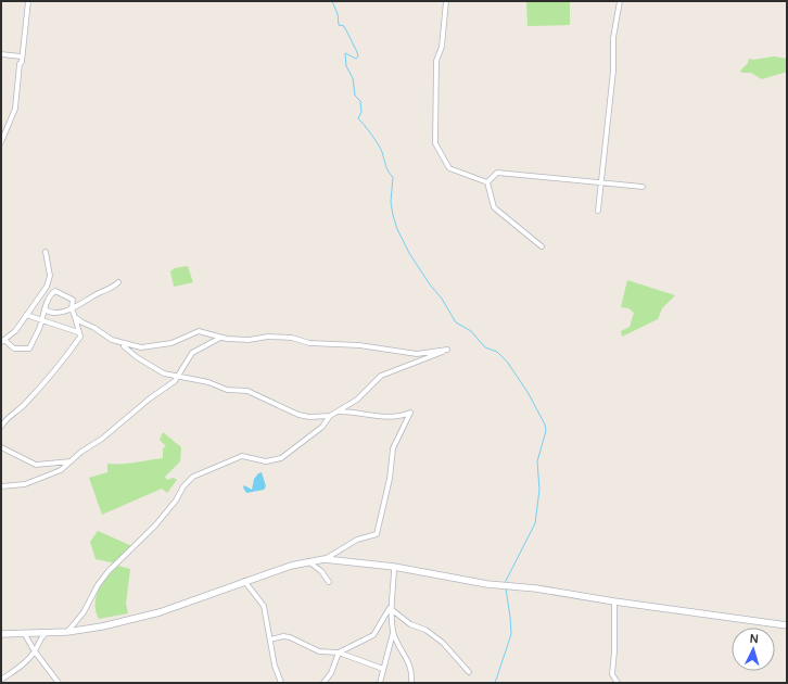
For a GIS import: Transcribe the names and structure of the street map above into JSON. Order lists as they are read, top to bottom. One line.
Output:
{"north":"top"}
